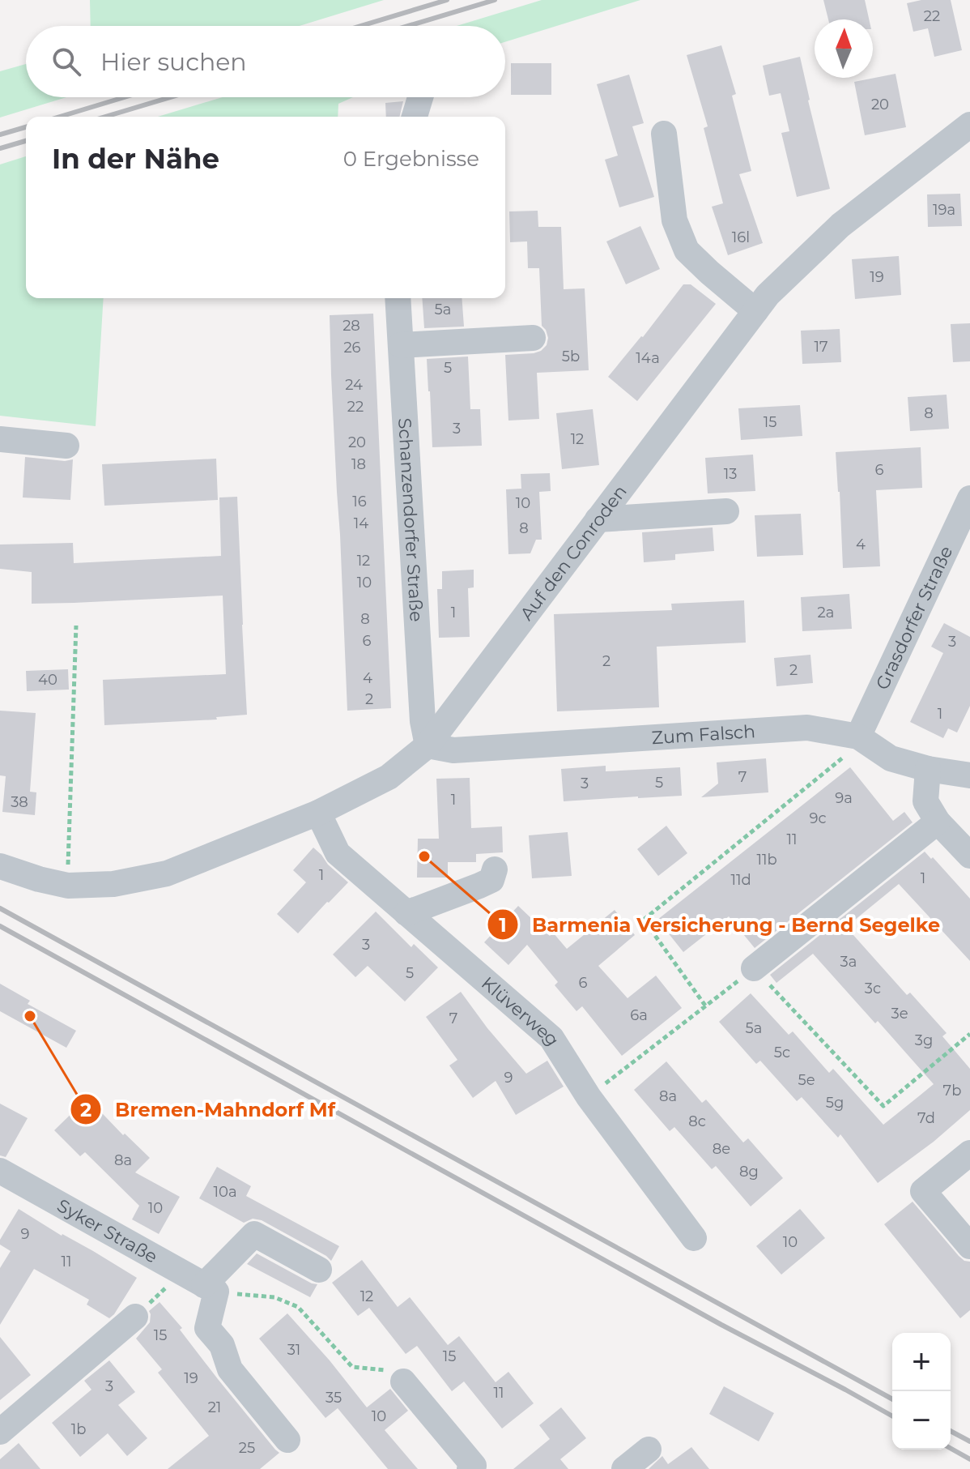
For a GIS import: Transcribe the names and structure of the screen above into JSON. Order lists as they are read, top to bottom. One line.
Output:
{"streets":{"street":["Schanzendorfer Straße","Auf den Conroden","Grasdorfer Straße","Zum Falsch","Klüverweg","Syker Straße"]},"crossings":[["Schanzendorfer Straße","Auf den Conroden"],["Schanzendorfer Straße","Zum Falsch"],["Auf den Conroden","Zum Falsch"],["Auf den Conroden","Klüverweg"],["Grasdorfer Straße","Zum Falsch"]],"places":["Barmenia Versicherung - Bernd Segelke","Bremen-Mahndorf Mf"],"house_numbers":["22","20","19a","16l","19","5a","28","17","26","5b","14a","5","24","22","8","15","3","12","20","18","6","13","16","10","14","8","4","12","10","1","2a","8","6","3","2","2","4","40","2","1","7","5","3","9a","1","38","9c","11","11b","1","1","11d","3","3a","5","6","3c","3e","6a","7","5a","3g","5c","9","5e","7b","8a","5g","7d","8c","8e","8a","8g","10a","10","9","10","11","12","15","31","15","19","3","11","35","21","10","1b","25"],"north":"top","page":{"search":"Hier suchen","heading":["In der Nähe","0 Ergebnisse"],"map_buttons":["+","−"]}}
